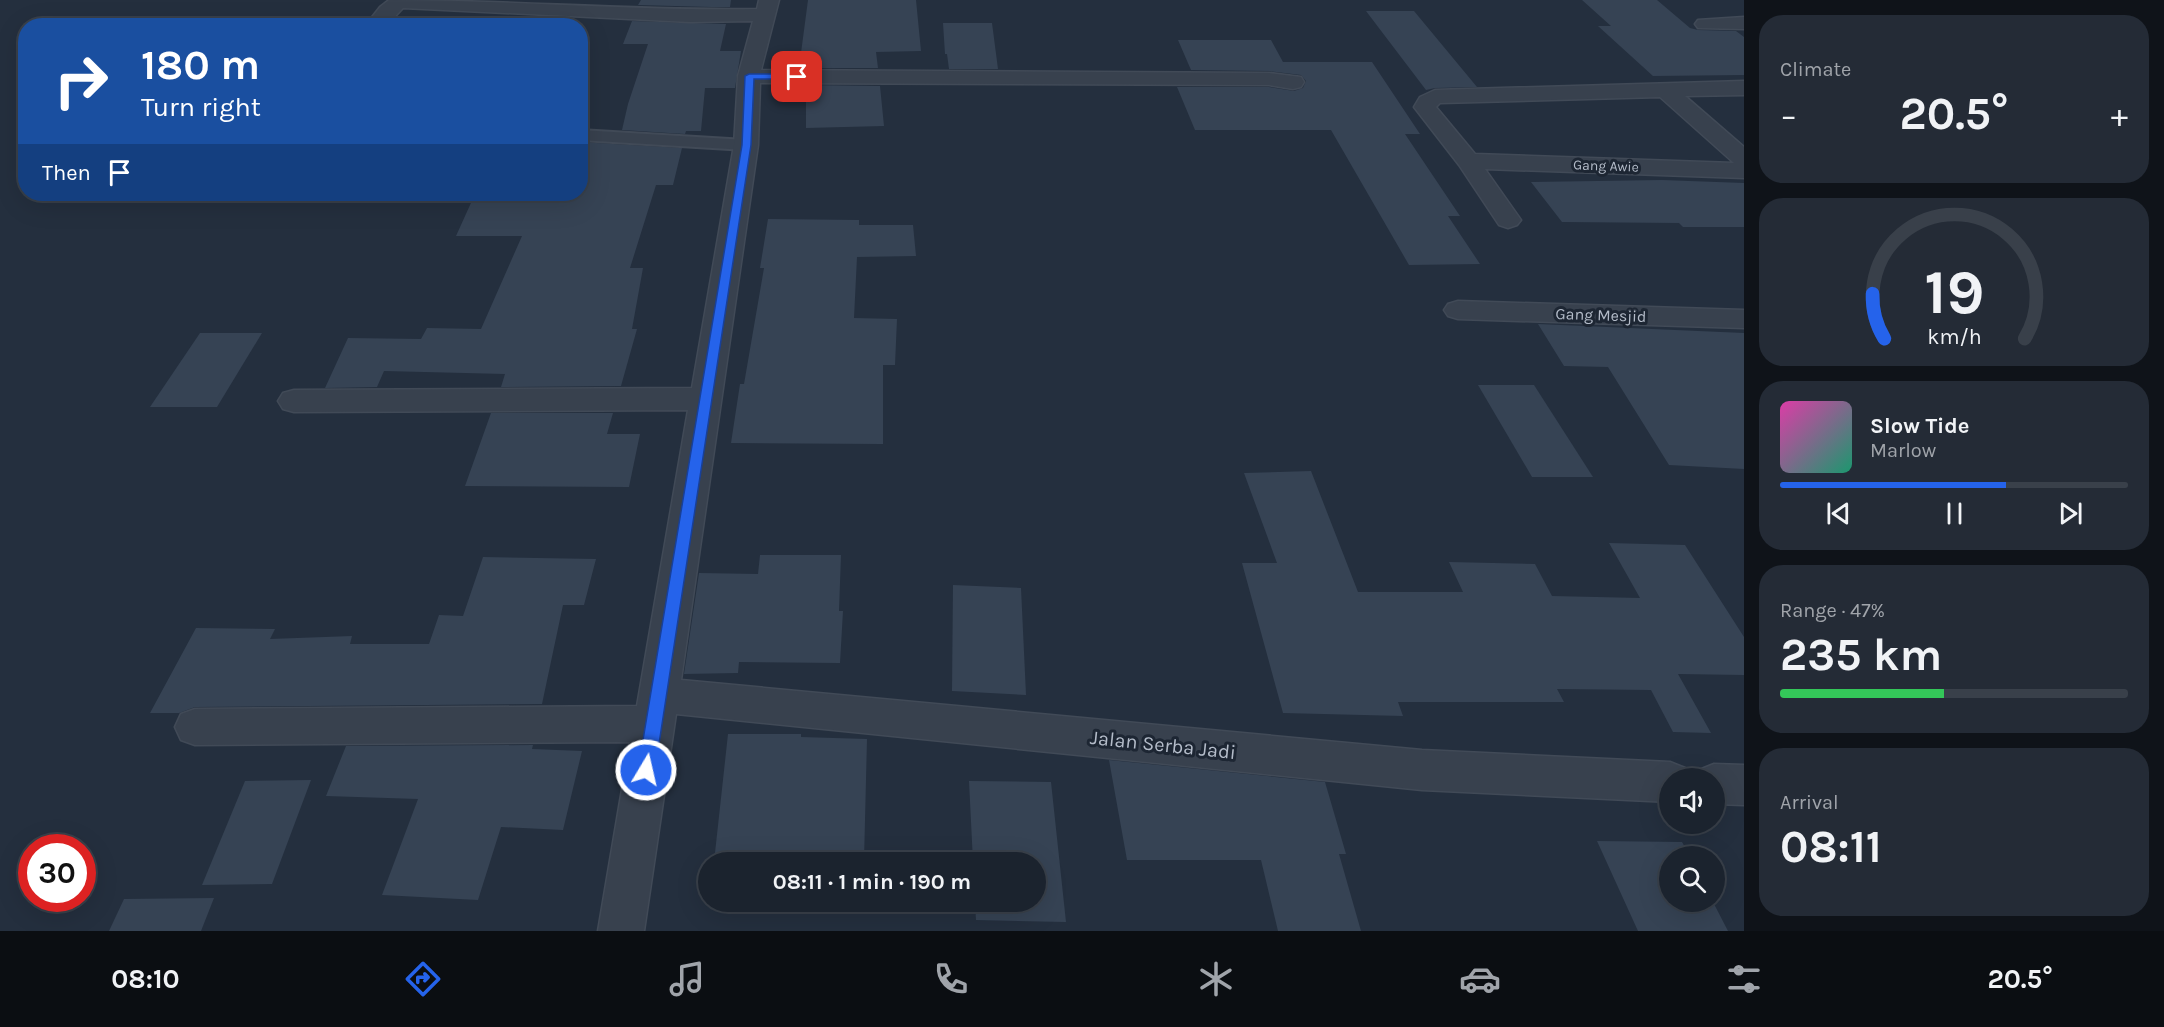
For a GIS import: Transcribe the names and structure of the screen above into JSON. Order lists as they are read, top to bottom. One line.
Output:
{"streets":{"street":["Gang Awie","Gang Mesjid","Jalan Serba Jadi"]},"page":{"tile":["Climate",["Range · 47%","235 km"],["Arrival","08:11"]],"turn":["180 m","Turn right"],"heat":["−","20.5°","+"],"then":"Then","song":["Slow Tide","Marlow"],"limit":"30","trip":"08:11 · 1 min · 190 m","tabs":["08:10","20.5°"],"gauge":["19","km/h"]}}
